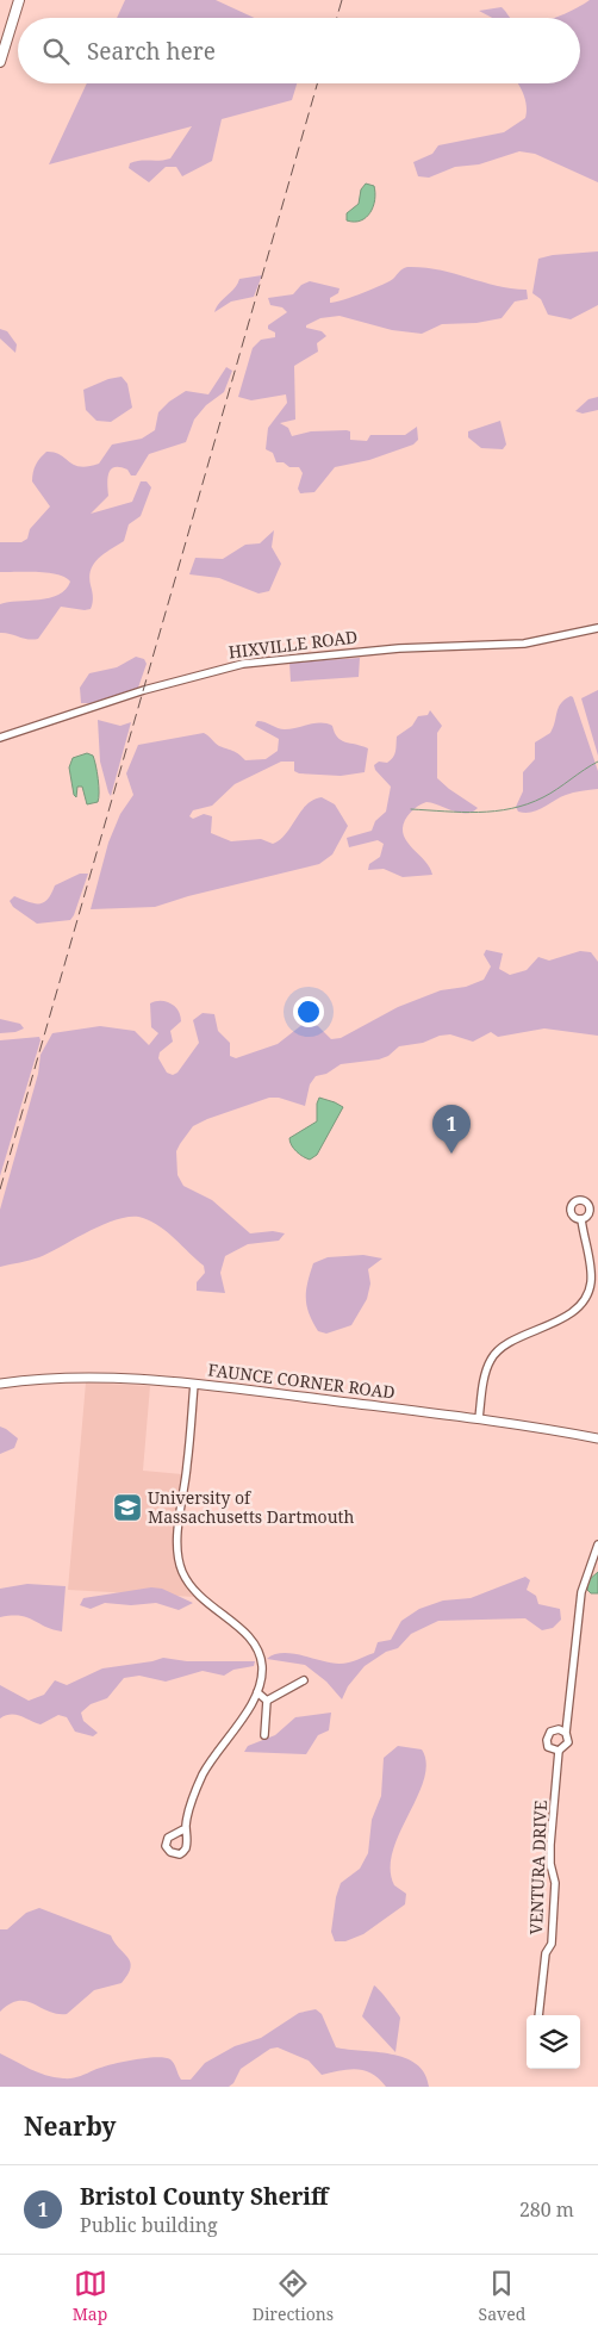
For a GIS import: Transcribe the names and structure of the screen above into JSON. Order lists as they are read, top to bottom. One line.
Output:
{"streets":{"main road":["FAUNCE CORNER ROAD"],"street":["HIXVILLE ROAD","VENTURA DRIVE"]},"places":{"school or university":["University of Massachusetts Dartmouth"]},"page":{"search":"Search here","pins":"1","heading":"Nearby","list":[{"mark":"1","name":"Bristol County Sheriff","note":"Public building","value":"280 m"}],"nav":["Map","Directions","Saved"]}}
